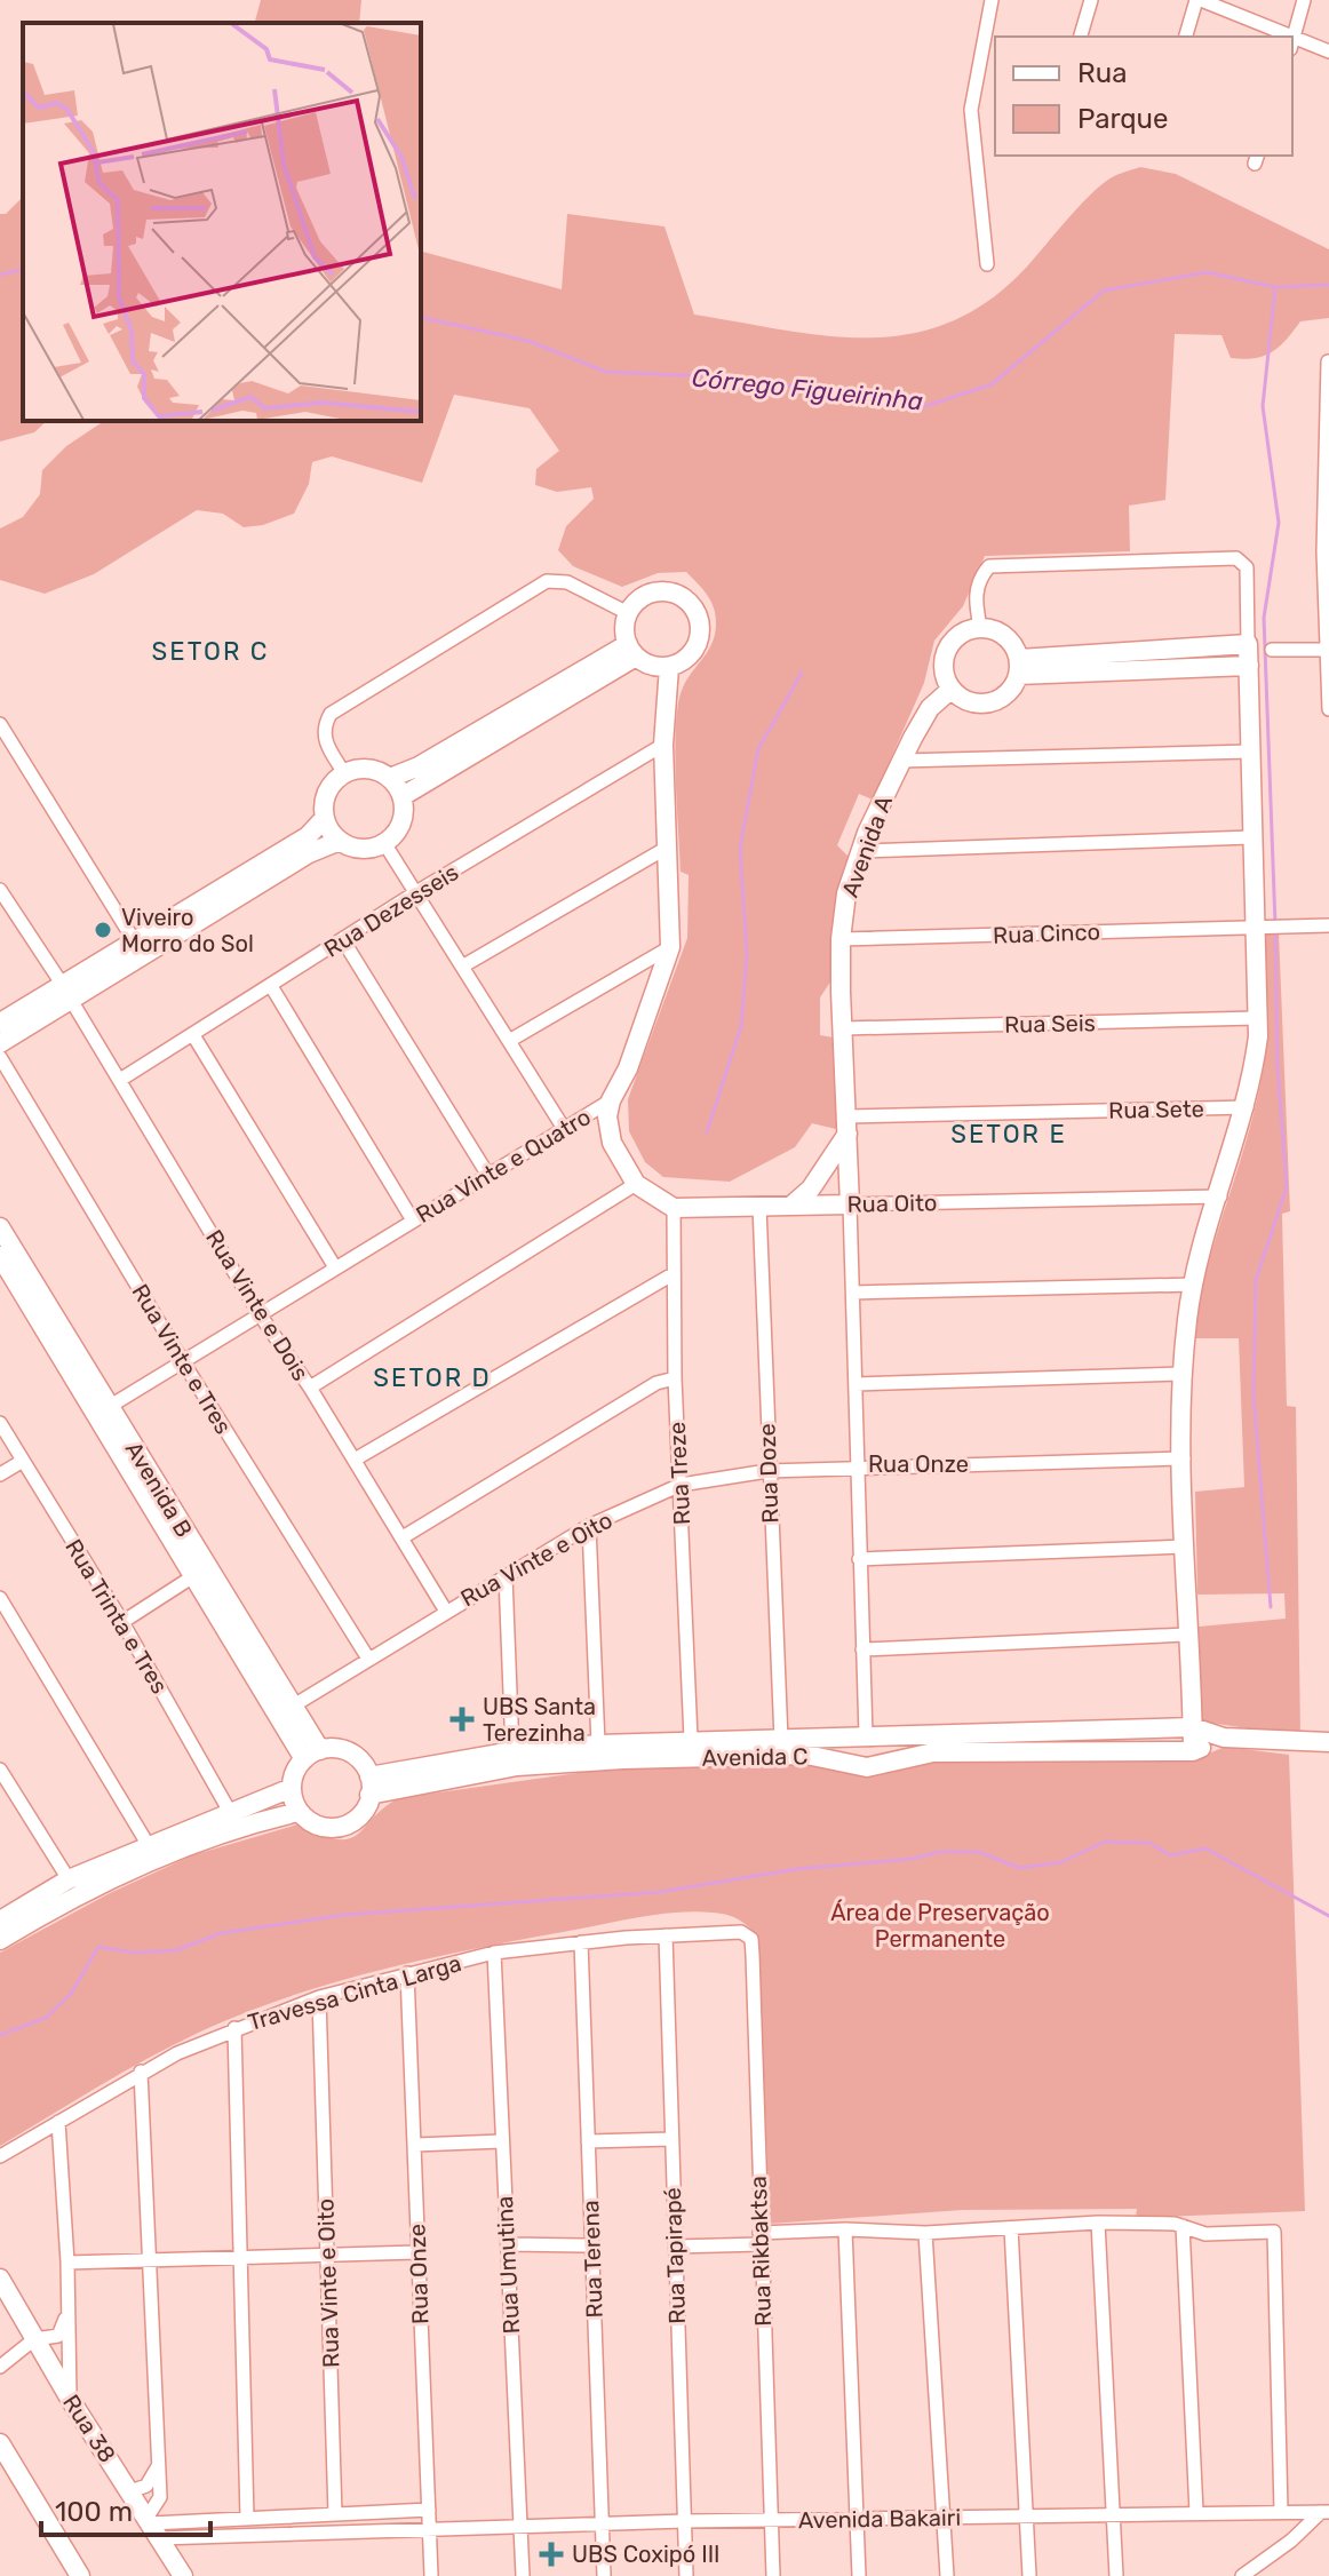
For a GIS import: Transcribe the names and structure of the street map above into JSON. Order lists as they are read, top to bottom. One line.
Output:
{"streets":{"street":["Avenida A","Rua Dezesseis","Rua Cinco","Rua Seis","Rua Sete","Rua Vinte e Quatro","Rua Oito","Rua Vinte e Dois","Rua Vinte e Tres","Rua Onze","Rua Treze","Rua Doze","Avenida B","Rua Vinte e Oito","Rua Trinta e Tres","Avenida C","Travessa Cinta Larga","Rua Rikbaktsa","Rua Tapirapé","Rua Terena","Rua Umutina","Rua 38","Avenida Bakairi"]},"crossings":[["Avenida A","Rua Cinco"],["Avenida A","Rua Seis"],["Avenida A","Rua Sete"],["Avenida A","Rua Oito"],["Avenida A","Rua Onze"],["Rua Dezesseis","Rua Vinte e Quatro"],["Rua Dezesseis","Rua Vinte e Dois"],["Rua Vinte e Quatro","Rua Vinte e Dois"],["Rua Vinte e Quatro","Rua Vinte e Tres"],["Rua Vinte e Quatro","Avenida B"],["Rua Oito","Rua Onze"],["Rua Oito","Rua Treze"],["Rua Oito","Rua Doze"],["Rua Vinte e Dois","Rua Vinte e Oito"],["Rua Vinte e Tres","Rua Vinte e Oito"],["Rua Onze","Rua Vinte e Oito"],["Rua Onze","Travessa Cinta Larga"],["Rua Onze","Avenida Bakairi"],["Rua Treze","Rua Vinte e Oito"],["Rua Treze","Avenida C"],["Rua Doze","Rua Vinte e Oito"],["Rua Doze","Avenida C"],["Avenida B","Rua Vinte e Oito"],["Avenida B","Avenida C"],["Rua Vinte e Oito","Travessa Cinta Larga"],["Travessa Cinta Larga","Rua Rikbaktsa"],["Travessa Cinta Larga","Rua Tapirapé"],["Travessa Cinta Larga","Rua Terena"],["Travessa Cinta Larga","Rua Umutina"],["Rua Rikbaktsa","Avenida Bakairi"],["Rua Tapirapé","Avenida Bakairi"],["Rua Terena","Avenida Bakairi"],["Rua Umutina","Avenida Bakairi"],["Rua 38","Avenida Bakairi"]],"districts":["SETOR C","SETOR E","SETOR D"],"water":["Córrego Figueirinha"],"parks":["Área de Preservação Permanente"],"places":{"other":["Viveiro Morro do Sol"],"health":["UBS Santa Terezinha","UBS Coxipó III"]},"legend":["Rua","Parque"],"scale_bar":"100 m"}
